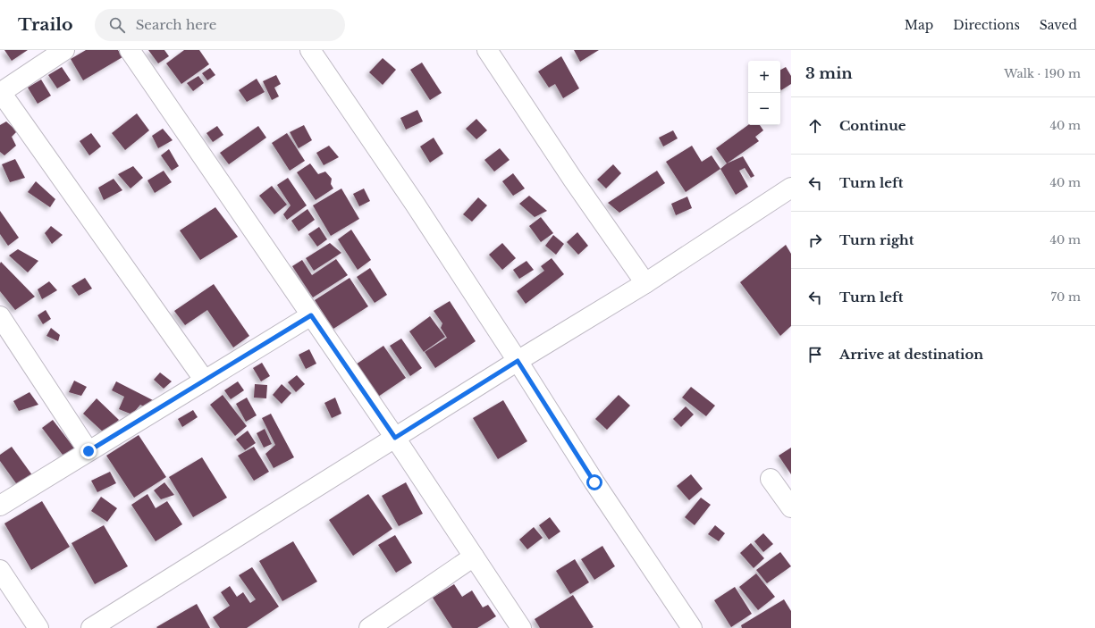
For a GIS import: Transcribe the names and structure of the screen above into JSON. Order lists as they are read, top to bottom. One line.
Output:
{"page":{"header":"Trailo","search":"Search here","nav":["Map","Directions","Saved"],"heading":["3 min","Walk · 190 m"],"map_buttons":["+","−"],"list":[["Continue","40 m"],["Turn left","40 m"],["Turn right","40 m"],["Turn left","70 m"],"Arrive at destination"]}}
